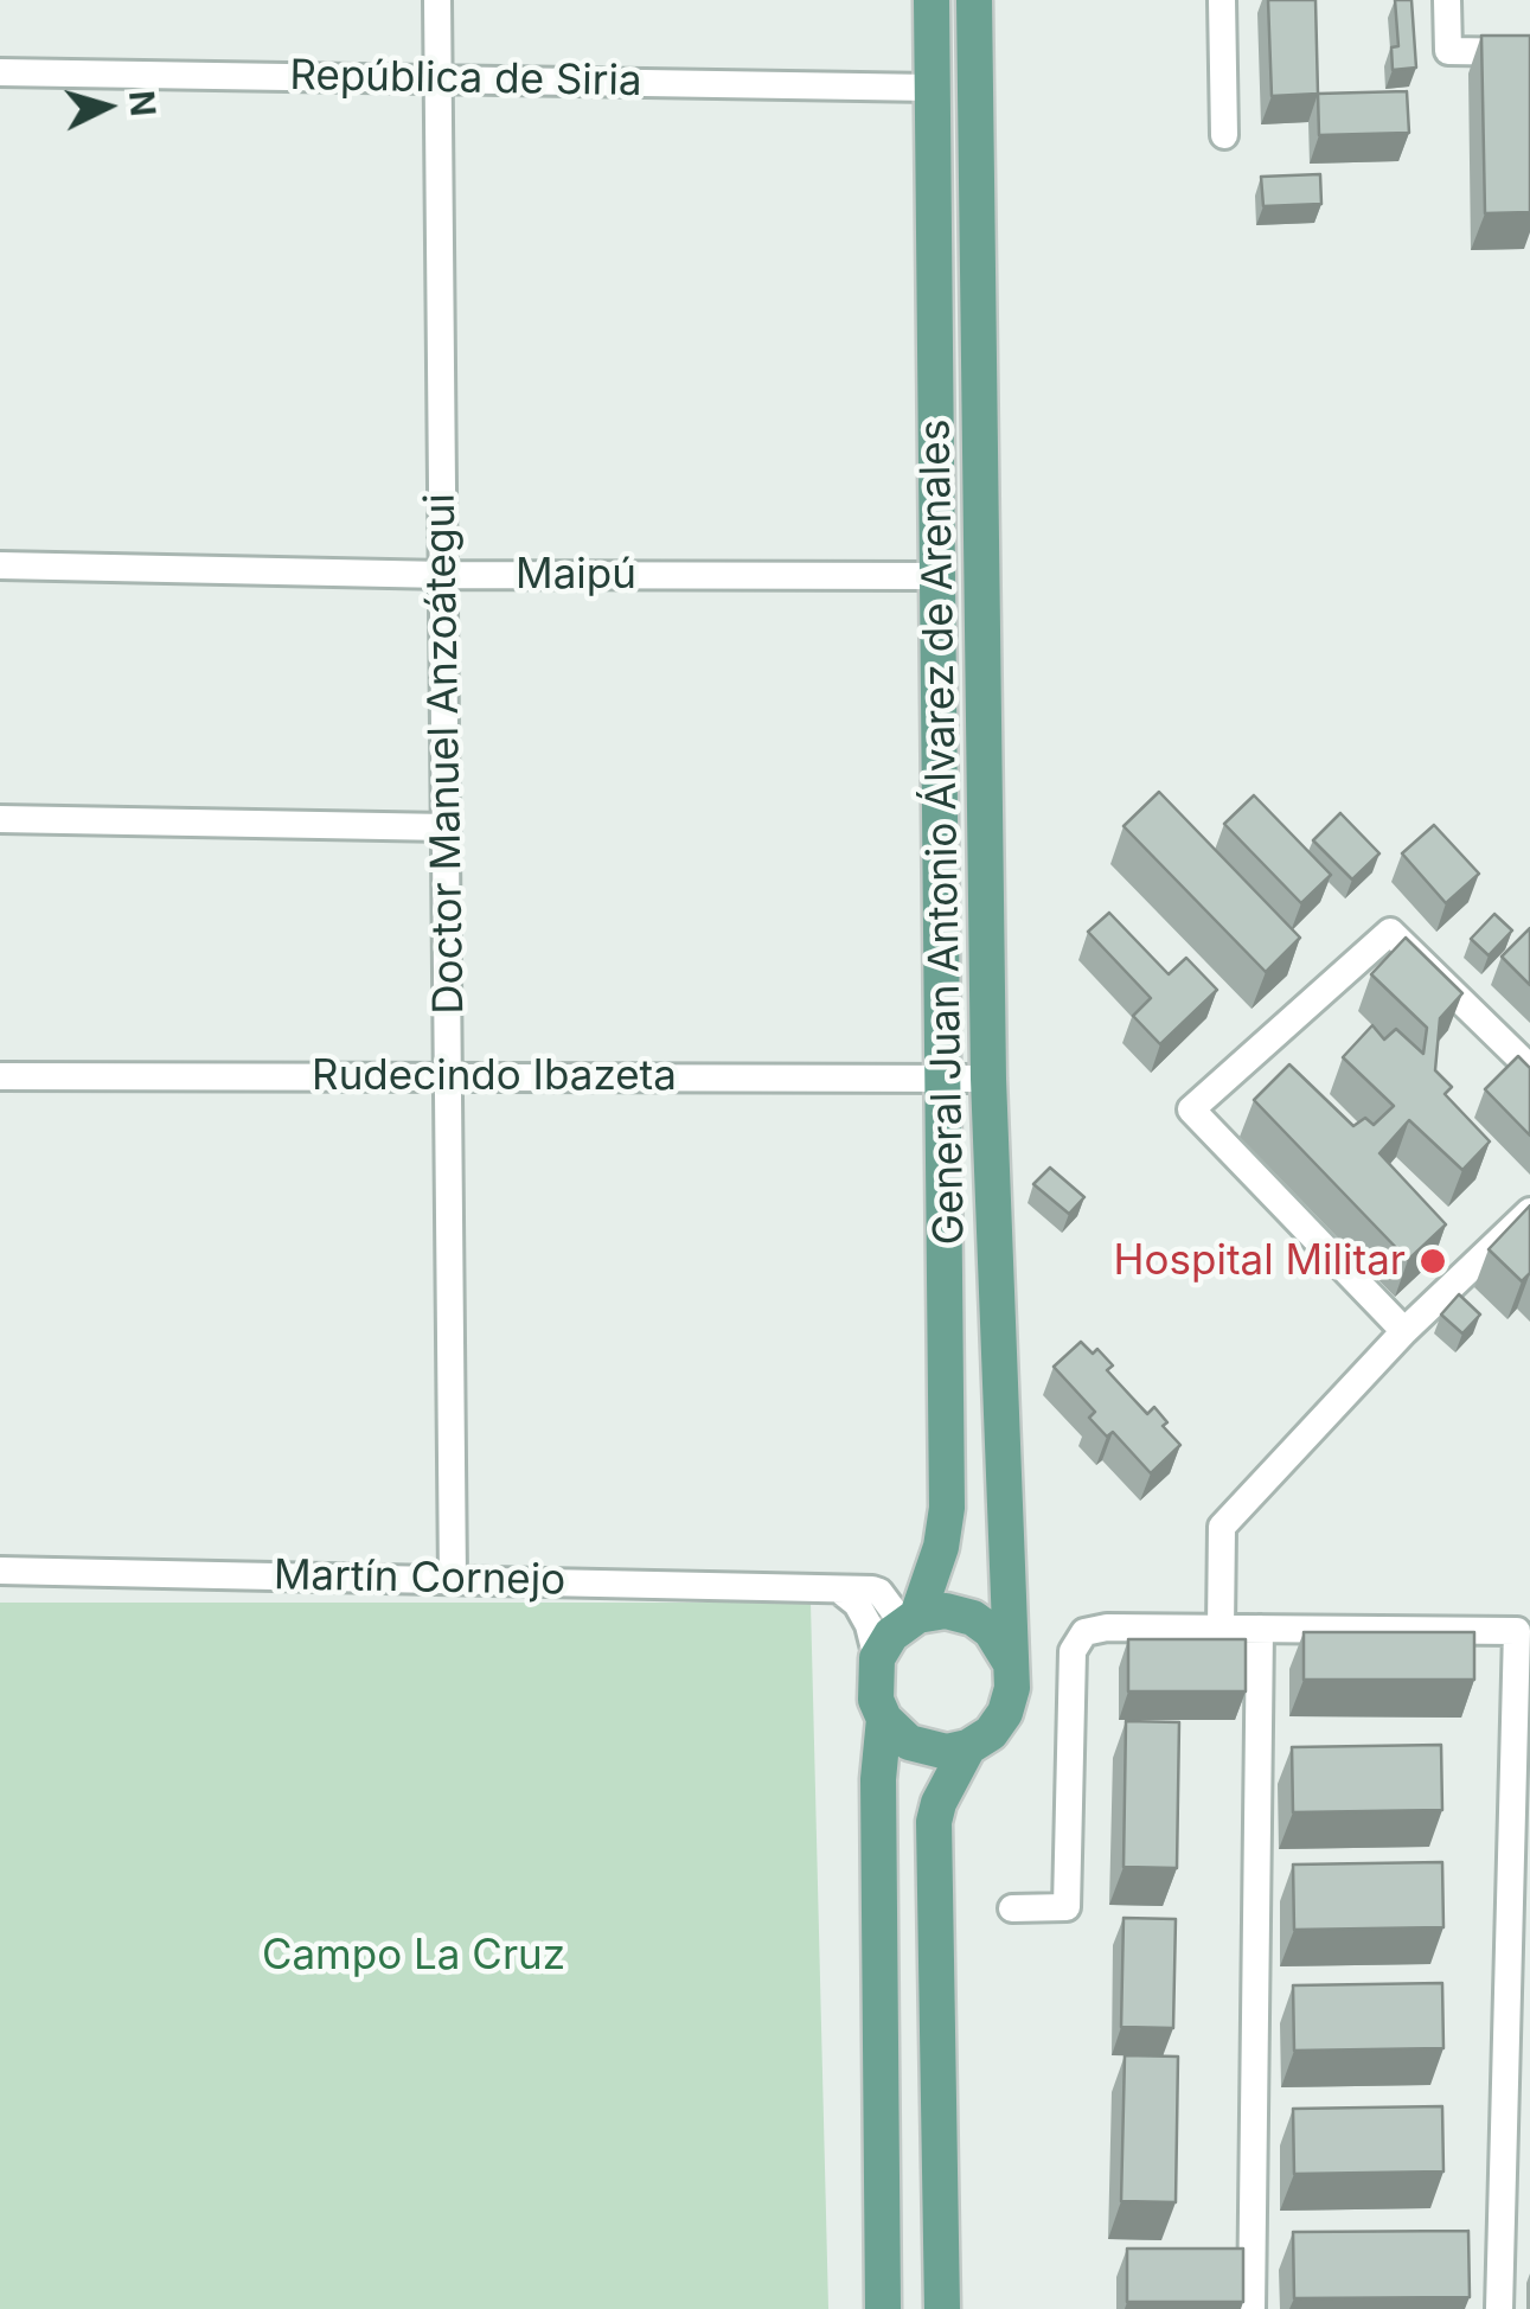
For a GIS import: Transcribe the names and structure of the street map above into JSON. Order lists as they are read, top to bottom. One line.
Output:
{"streets":{"main road":["General Juan Antonio Álvarez de Arenales"],"street":["República de Siria","Maipú","Doctor Manuel Anzoátegui","Rudecindo Ibazeta","Martín Cornejo"]},"crossings":[["República de Siria","Doctor Manuel Anzoátegui"],["República de Siria","General Juan Antonio Álvarez de Arenales"],["Maipú","Doctor Manuel Anzoátegui"],["Maipú","General Juan Antonio Álvarez de Arenales"],["Doctor Manuel Anzoátegui","Rudecindo Ibazeta"],["Doctor Manuel Anzoátegui","Martín Cornejo"],["General Juan Antonio Álvarez de Arenales","Rudecindo Ibazeta"],["General Juan Antonio Álvarez de Arenales","Martín Cornejo"]],"parks":["Campo La Cruz"],"places":["Hospital Militar"],"north":"right"}
